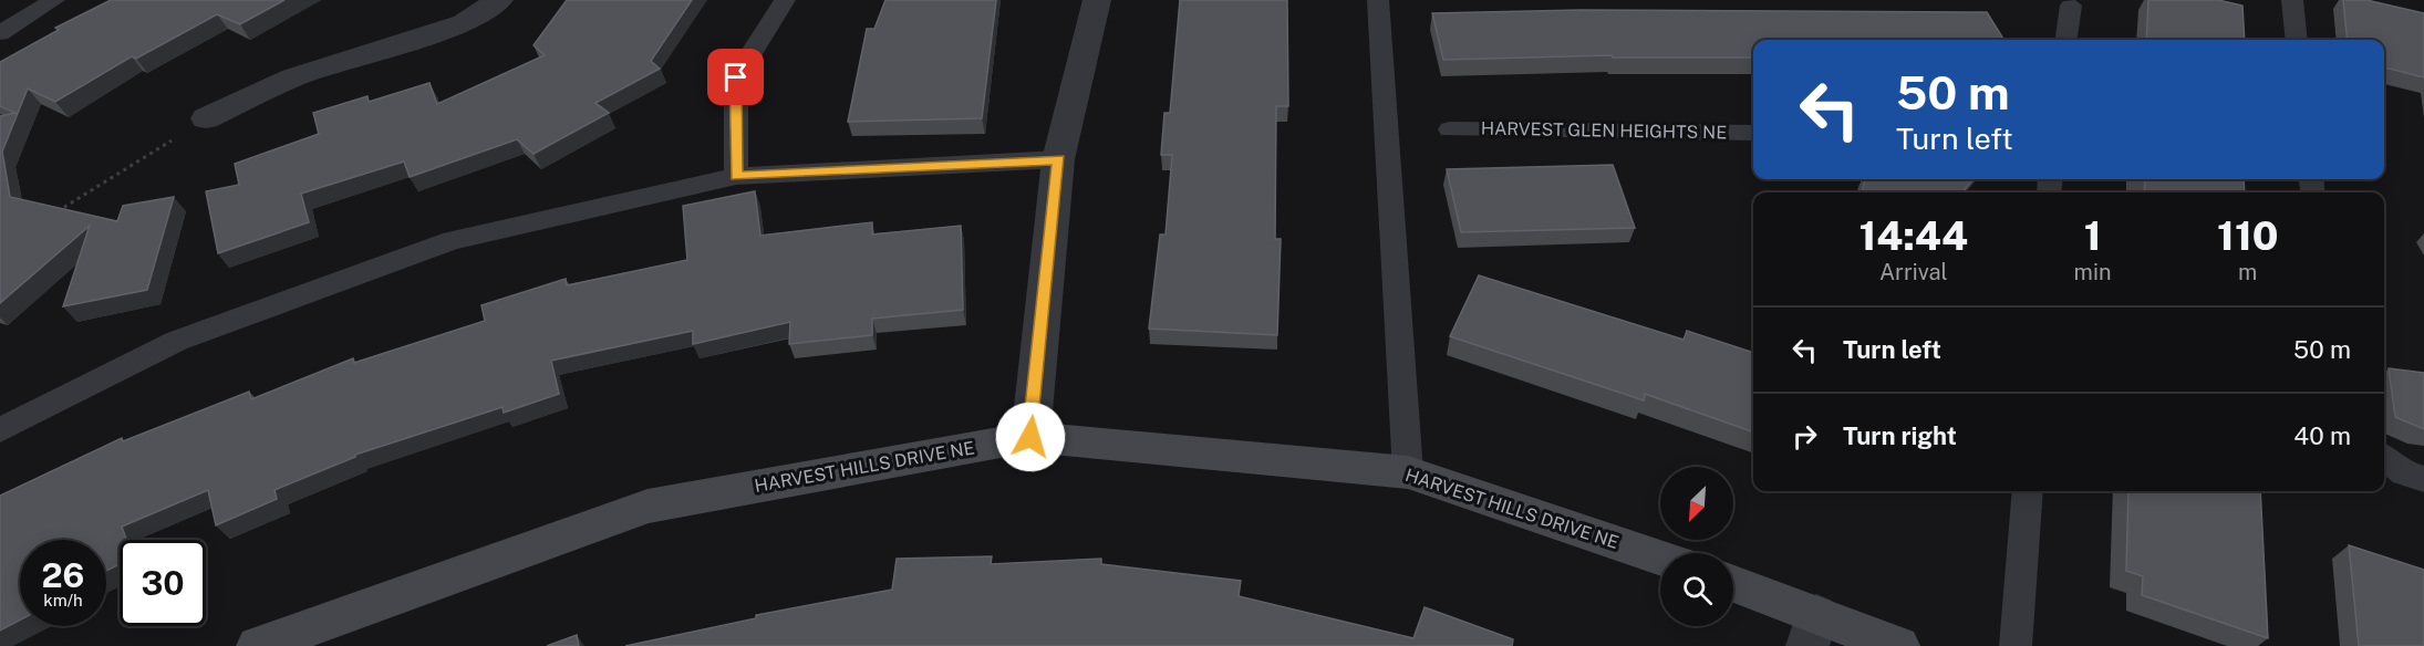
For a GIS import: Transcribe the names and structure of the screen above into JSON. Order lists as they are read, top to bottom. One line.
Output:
{"streets":{"street":["HARVEST HILLS DRIVE NE"],"lane":["HARVEST GLEN HEIGHTS NE"]},"north":"bottom left","page":{"turn":["50 m","Turn left"],"eta":["14:44","Arrival","1","min","110","m"],"list":[{"name":"Turn left","value":"50 m"},{"name":"Turn right","value":"40 m"}],"speed":"26 km/h","limit":"30"}}
